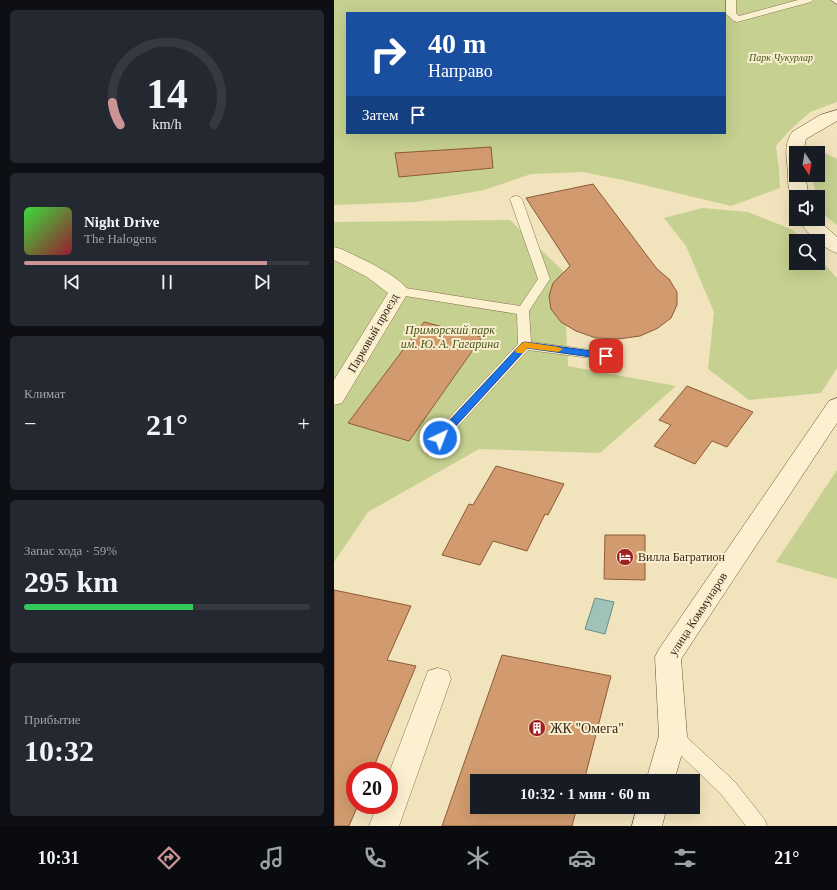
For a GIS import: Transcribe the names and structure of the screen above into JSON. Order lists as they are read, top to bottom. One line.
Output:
{"streets":{"main road":["Парковый проезд","улица Коммунаров"]},"parks":["Парк Чукурлар","Приморский парк им. Ю. А. Гагарина"],"places":{"hotel":["Вилла Багратион"],"building":["ЖК \"Омега\""]},"north":"bottom","page":{"turn":["40 m","Направо"],"then":"Затем","song":["Night Drive","The Halogens"],"tile":["Климат",["Запас хода · 59%","295 km"],["Прибытие","10:32"]],"heat":["−","21°","+"],"limit":"20","trip":"10:32 · 1 мин · 60 m","tabs":["10:31","21°"],"gauge":["14","km/h"]}}
